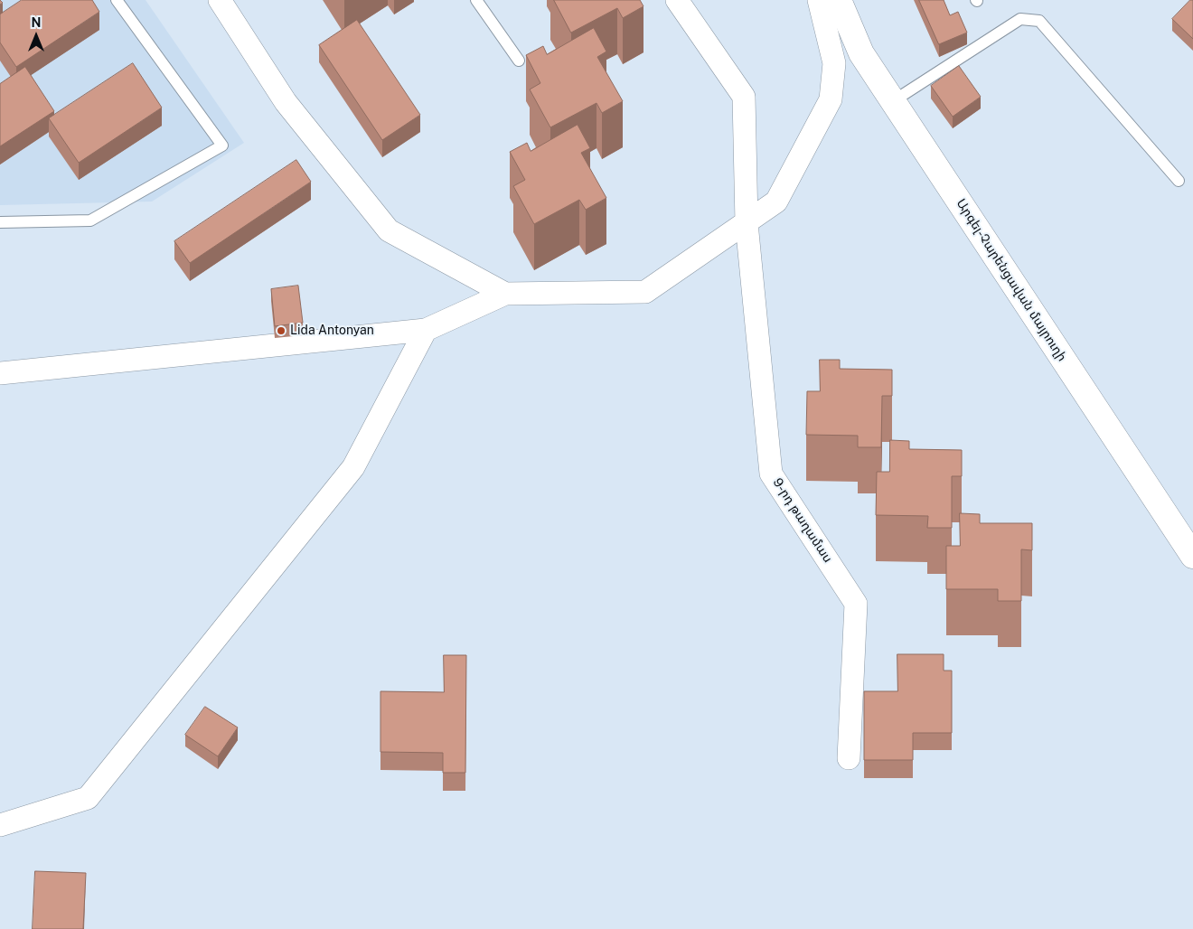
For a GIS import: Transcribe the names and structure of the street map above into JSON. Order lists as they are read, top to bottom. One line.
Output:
{"streets":{"main road":["Արգել-Չարենցավան մայրուղի"],"street":["9-րդ թաղամաս"]},"places":["Lida Antonyan"],"north":"top"}
